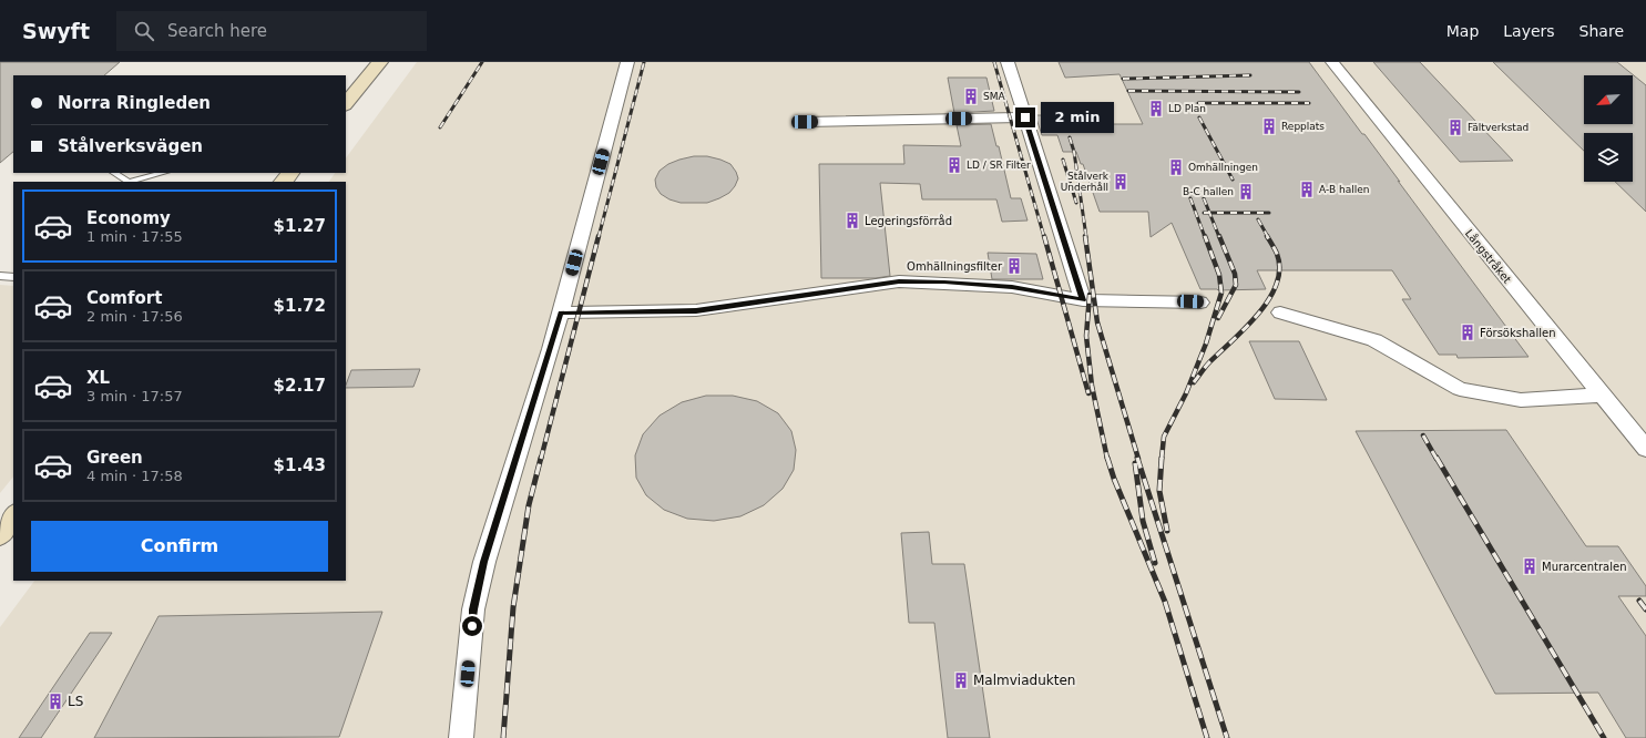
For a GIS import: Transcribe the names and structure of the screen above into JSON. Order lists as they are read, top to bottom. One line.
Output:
{"streets":{"street":["Långstråket"]},"places":{"building":["SMA","LD Plan","Repplats","Fältverkstad","LD / SR Filter","Omhällningen","Stålverk Underhåll","A-B hallen","B-C hallen","Legeringsförråd","Omhällningsfilter","Försökshallen","Murarcentralen","Malmviadukten","LS"]},"north":"bottom left","page":{"header":"Swyft","search":"Search here","nav":["Map","Layers","Share"],"banner":["Norra Ringleden","Stålverksvägen"],"bubble":"2 min","list":[{"name":"Economy","note":"1 min · 17:55","value":"$1.27"},{"name":"Comfort","note":"2 min · 17:56","value":"$1.72"},{"name":"XL","note":"3 min · 17:57","value":"$2.17"},{"name":"Green","note":"4 min · 17:58","value":"$1.43"}],"buttons":"Confirm"}}
